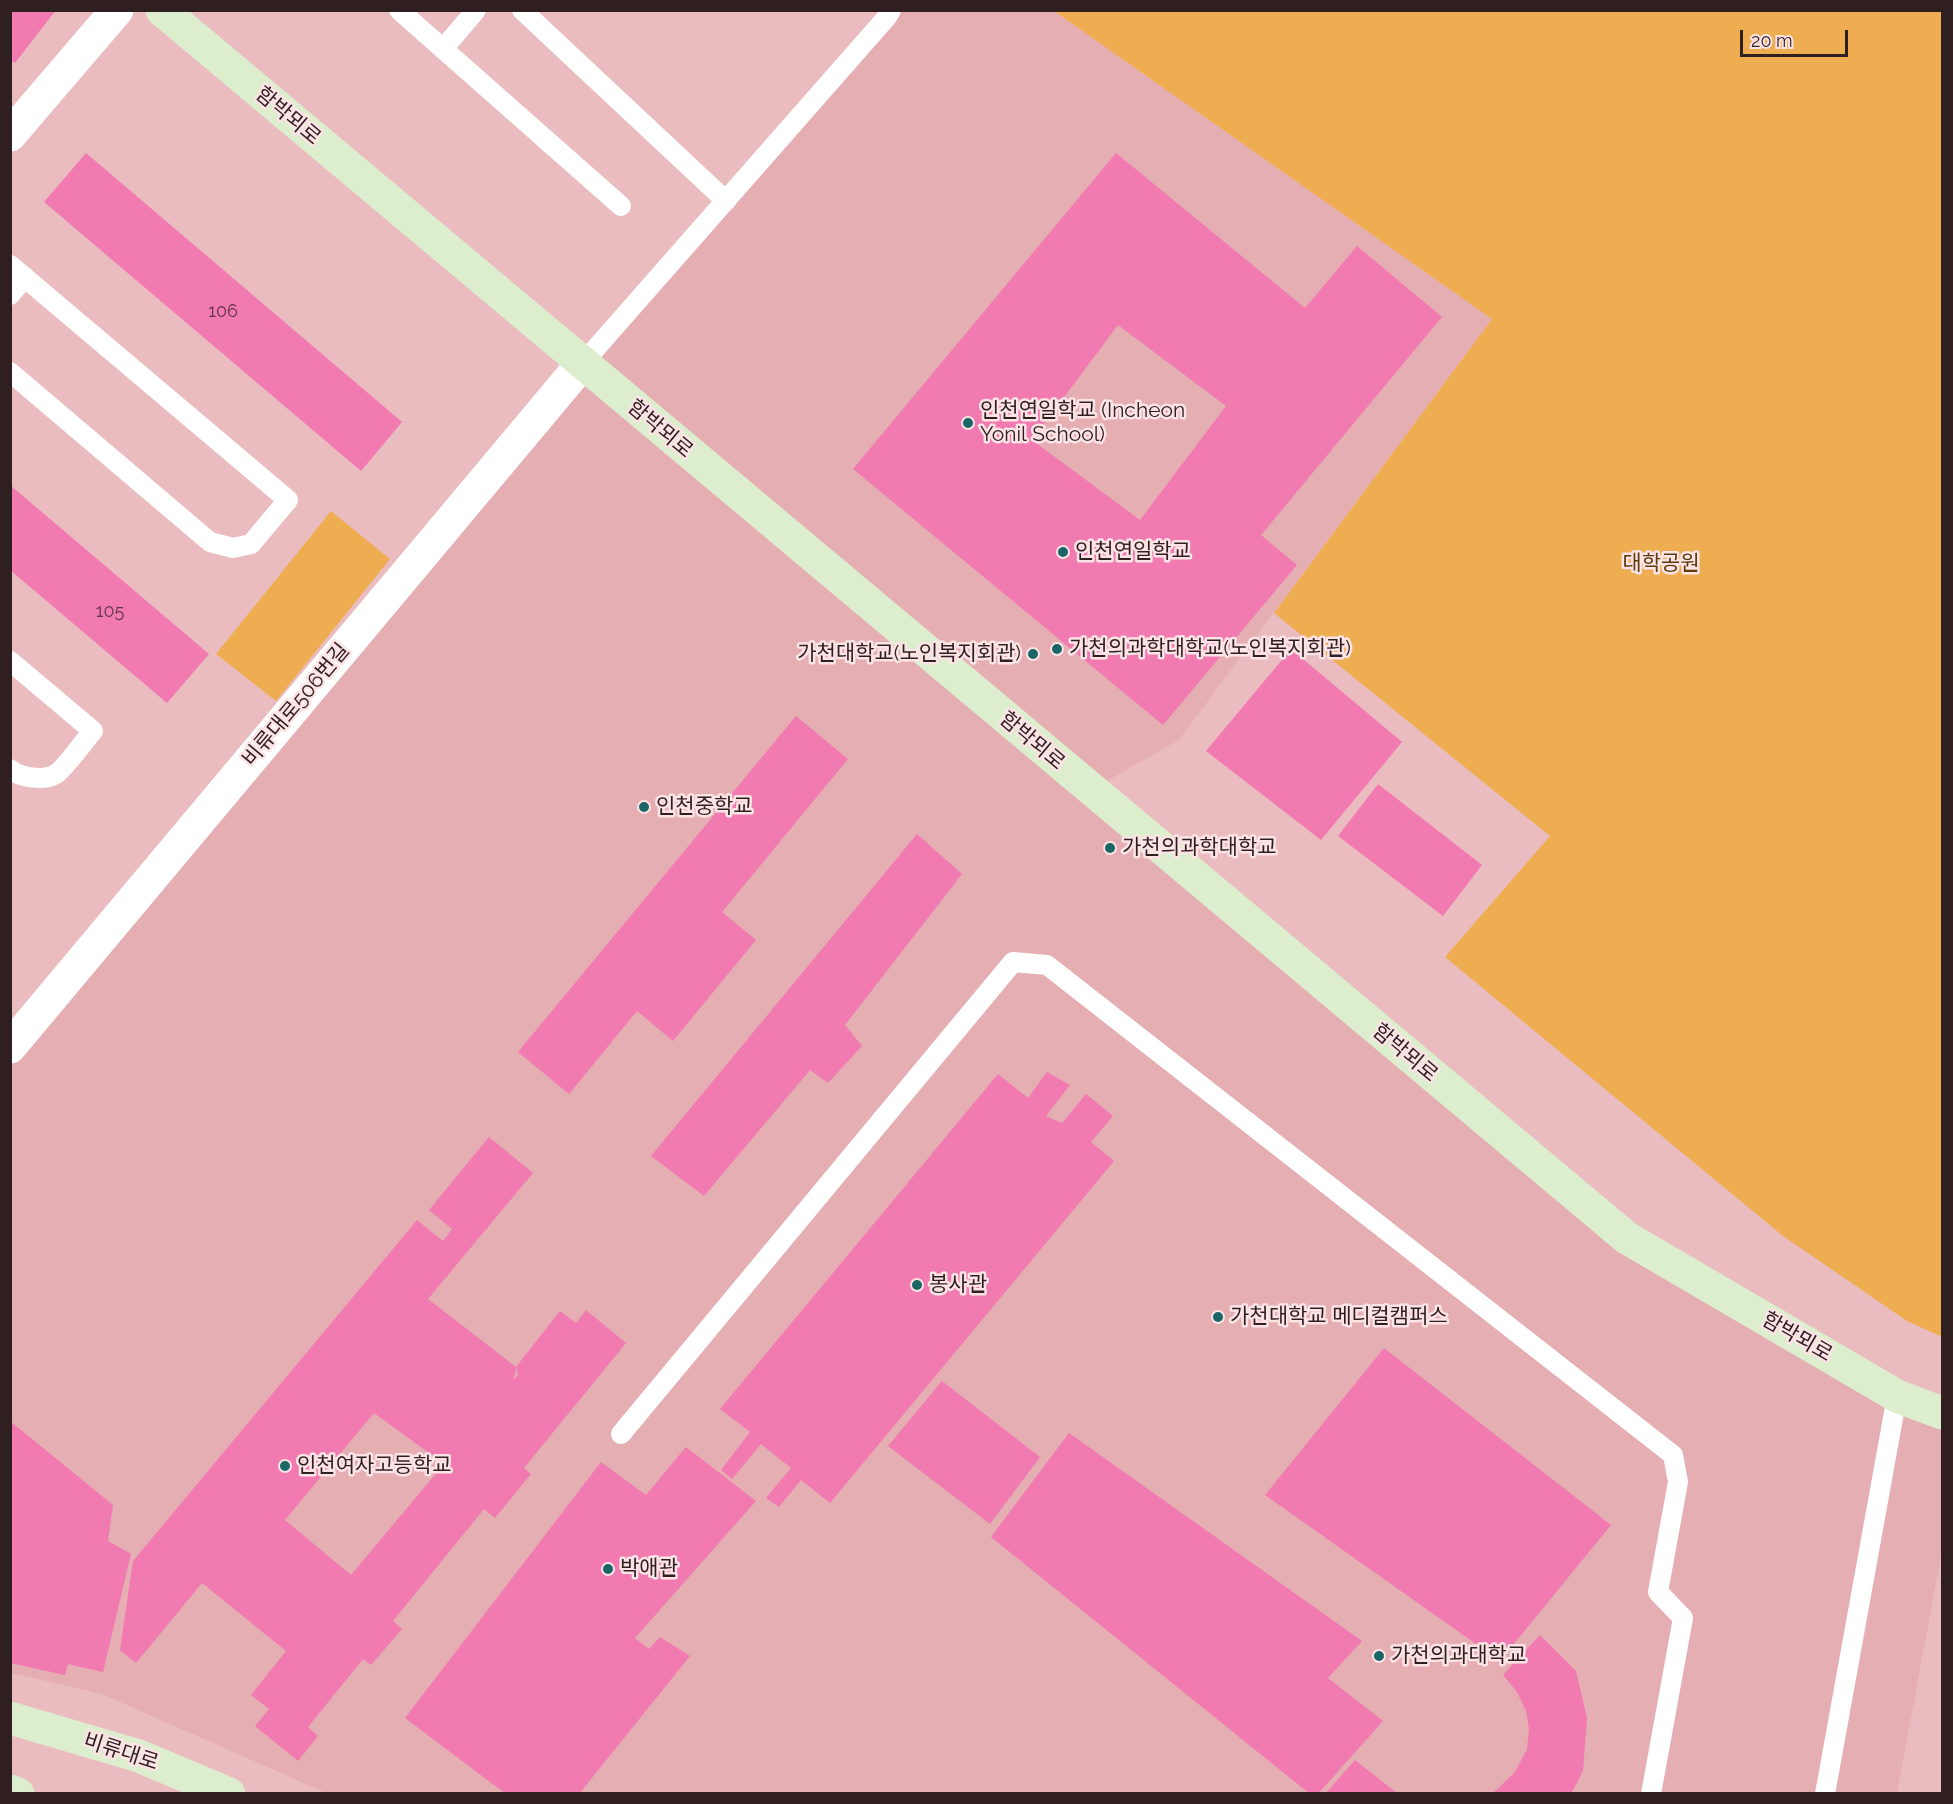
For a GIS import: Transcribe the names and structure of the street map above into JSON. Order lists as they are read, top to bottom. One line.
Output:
{"streets":{"main road":["함박뫼로","비류대로"],"street":["비류대로506번길"]},"crossings":[["함박뫼로","비류대로506번길"]],"parks":["대학공원"],"places":["인천연일학교 (Incheon Yonil School)","인천연일학교","가천의과학대학교(노인복지회관)","가천대학교(노인복지회관)","인천중학교","가천의과학대학교","봉사관","가천대학교 메디컬캠퍼스","인천여자고등학교","박애관","가천의과대학교"],"house_numbers":["106","105"],"scale_bar":"20 m"}
